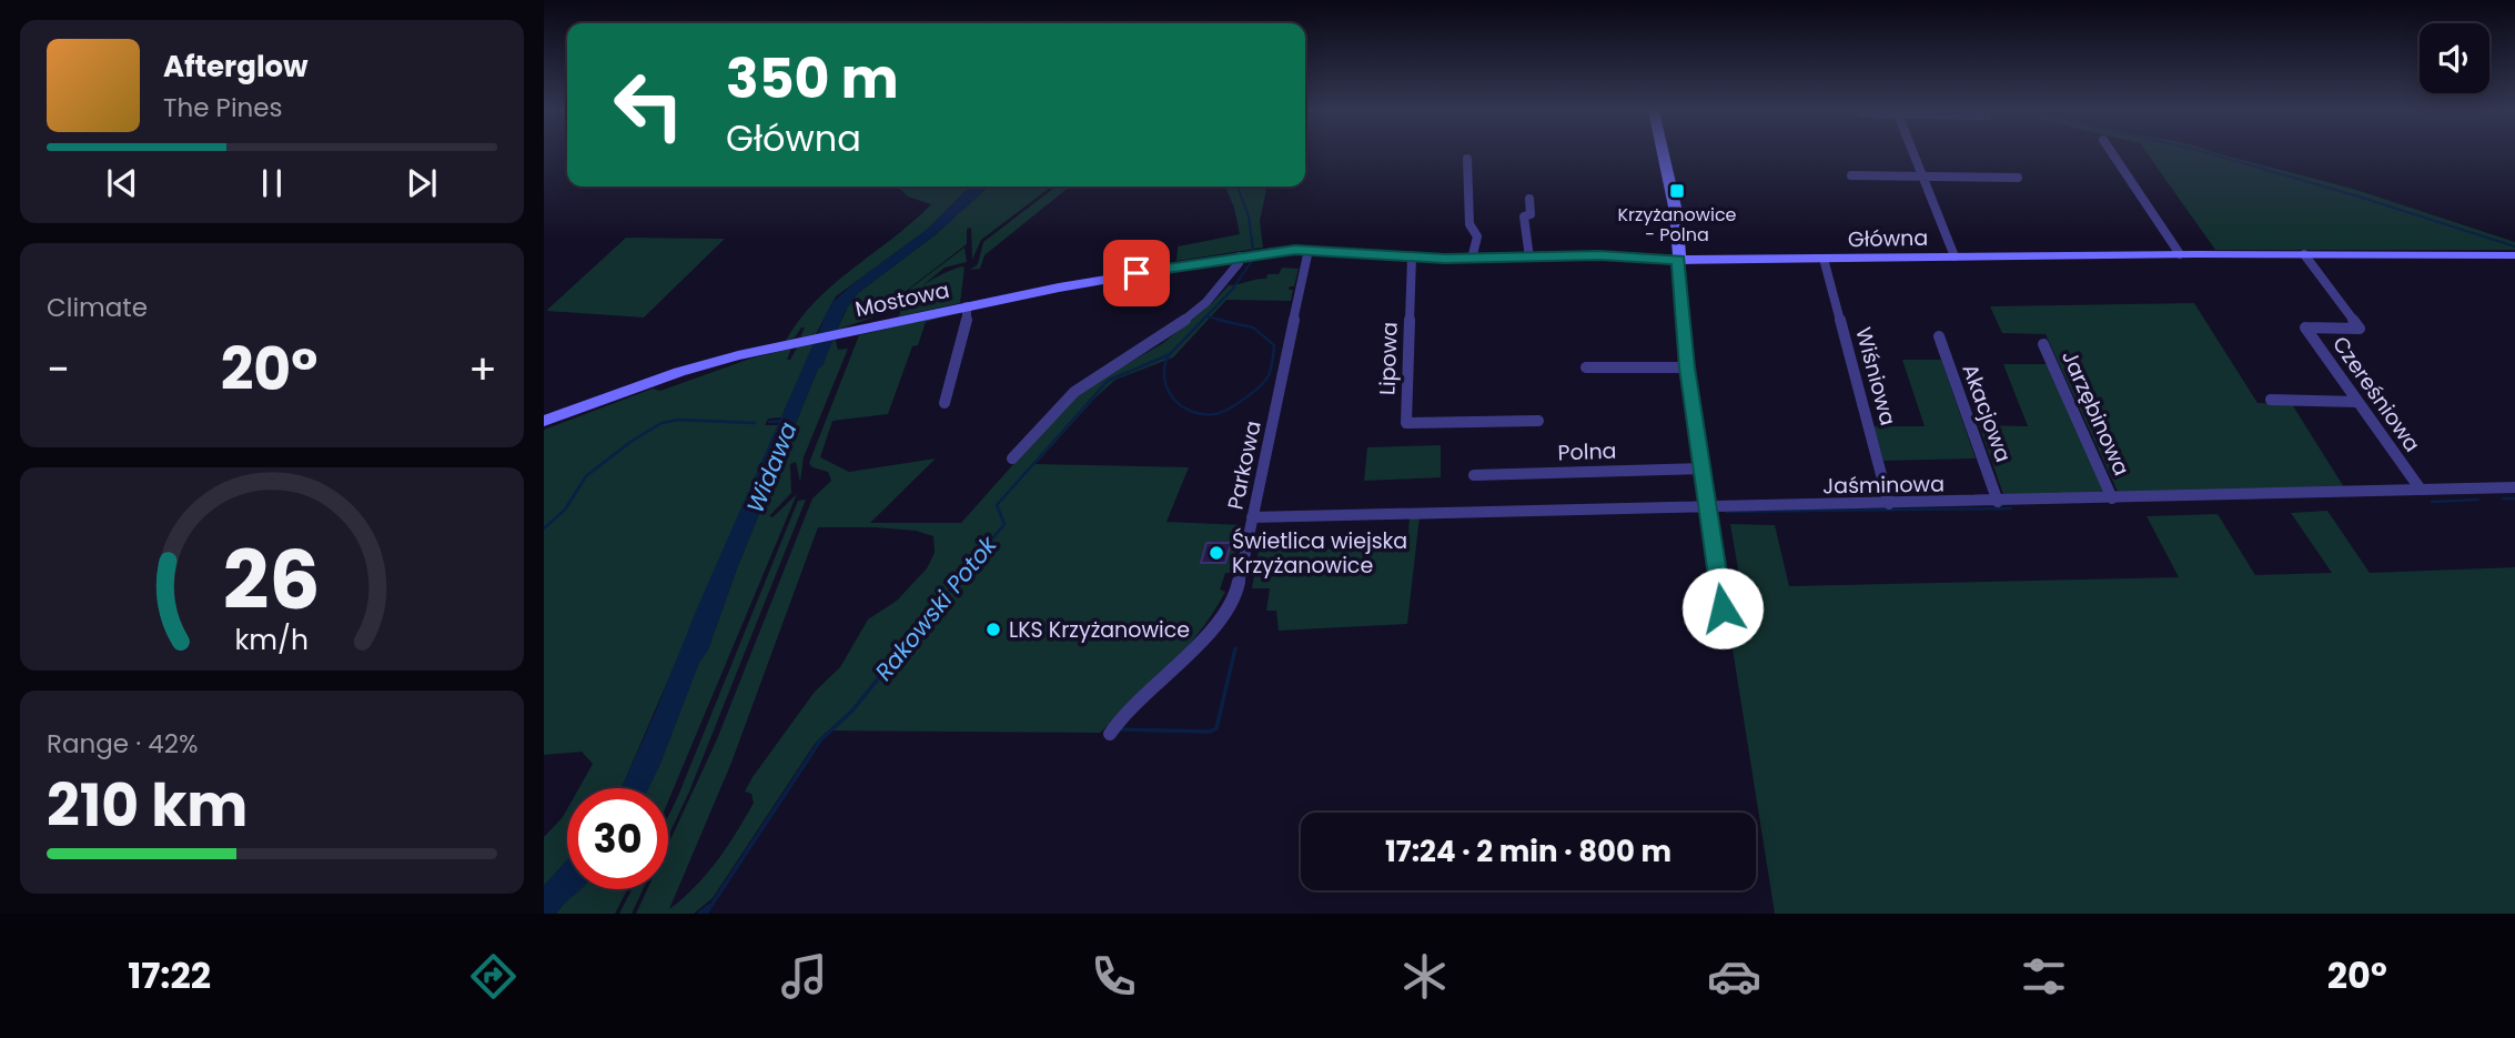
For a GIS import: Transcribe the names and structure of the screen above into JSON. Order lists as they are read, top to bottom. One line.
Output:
{"streets":{"street":["Główna","Mostowa","Lipowa","Wiśniowa","Czereśniowa","Akacjowa","Jarzębinowa","Polna","Parkowa","Jaśminowa"]},"crossings":[["Główna","Mostowa"],["Główna","Lipowa"],["Główna","Wiśniowa"],["Główna","Czereśniowa"],["Główna","Parkowa"],["Mostowa","Parkowa"],["Wiśniowa","Jaśminowa"],["Czereśniowa","Jaśminowa"],["Akacjowa","Jaśminowa"],["Jarzębinowa","Jaśminowa"],["Parkowa","Jaśminowa"]],"water":["Widawa","Rakowski Potok"],"places":{"transit":["Krzyżanowice - Polna"],"other":["Świetlica wiejska Krzyżanowice","LKS Krzyżanowice"]},"page":{"turn":["350 m","Główna"],"song":["Afterglow","The Pines"],"tile":["Climate",["Range · 42%","210 km"]],"heat":["−","20°","+"],"limit":"30","trip":"17:24 · 2 min · 800 m","tabs":["17:22","20°"],"gauge":["26","km/h"]}}
